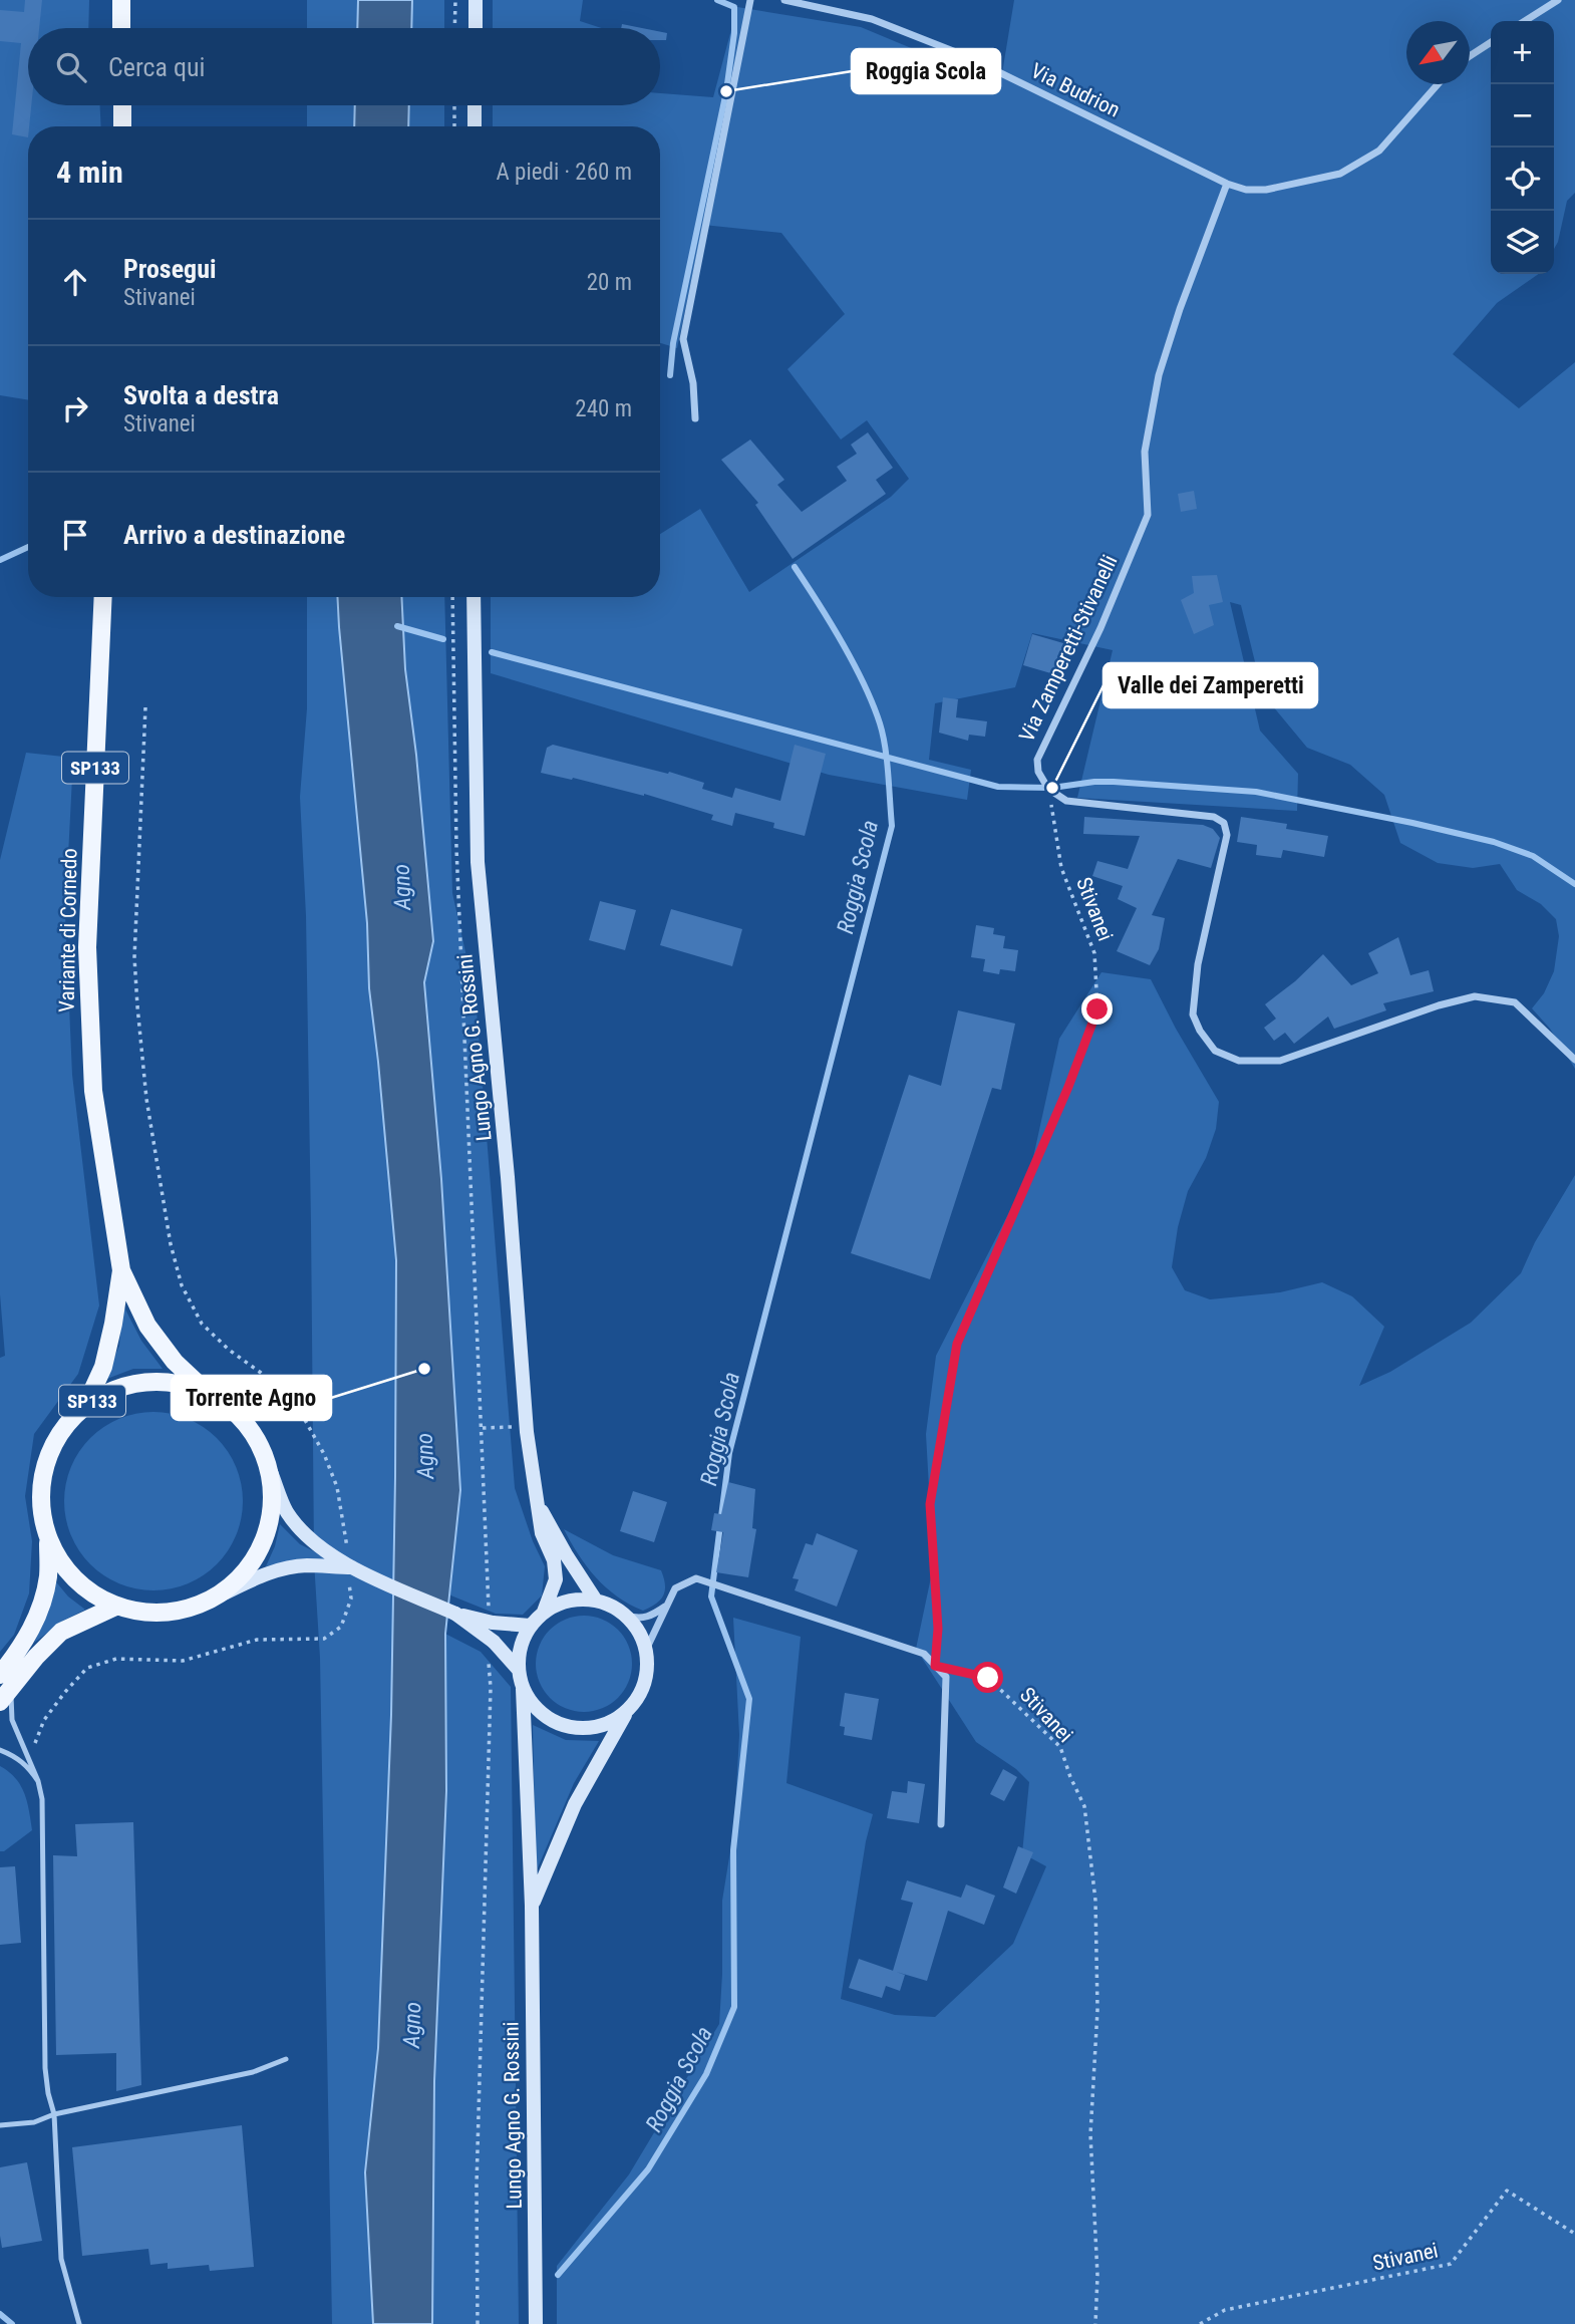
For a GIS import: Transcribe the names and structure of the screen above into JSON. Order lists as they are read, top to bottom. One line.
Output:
{"streets":{"main road":["SP133","Variante di Cornedo","Lungo Agno G. Rossini"],"street":["Via Budrion","Via Zamperetti-Stivanelli"],"path":["Stivanei"]},"crossings":[["Via Budrion","Via Zamperetti-Stivanelli"],["Via Zamperetti-Stivanelli","Stivanei"],["SP133","Variante di Cornedo"]],"water":["Roggia Scola","Agno"],"places":["Roggia Scola","Valle dei Zamperetti","Torrente Agno"],"north":"bottom left","page":{"map_buttons":["+","−"],"search":"Cerca qui","heading":["4 min","A piedi · 260 m"],"list":[["Prosegui","Stivanei","20 m"],["Svolta a destra","Stivanei","240 m"],"Arrivo a destinazione"]}}
